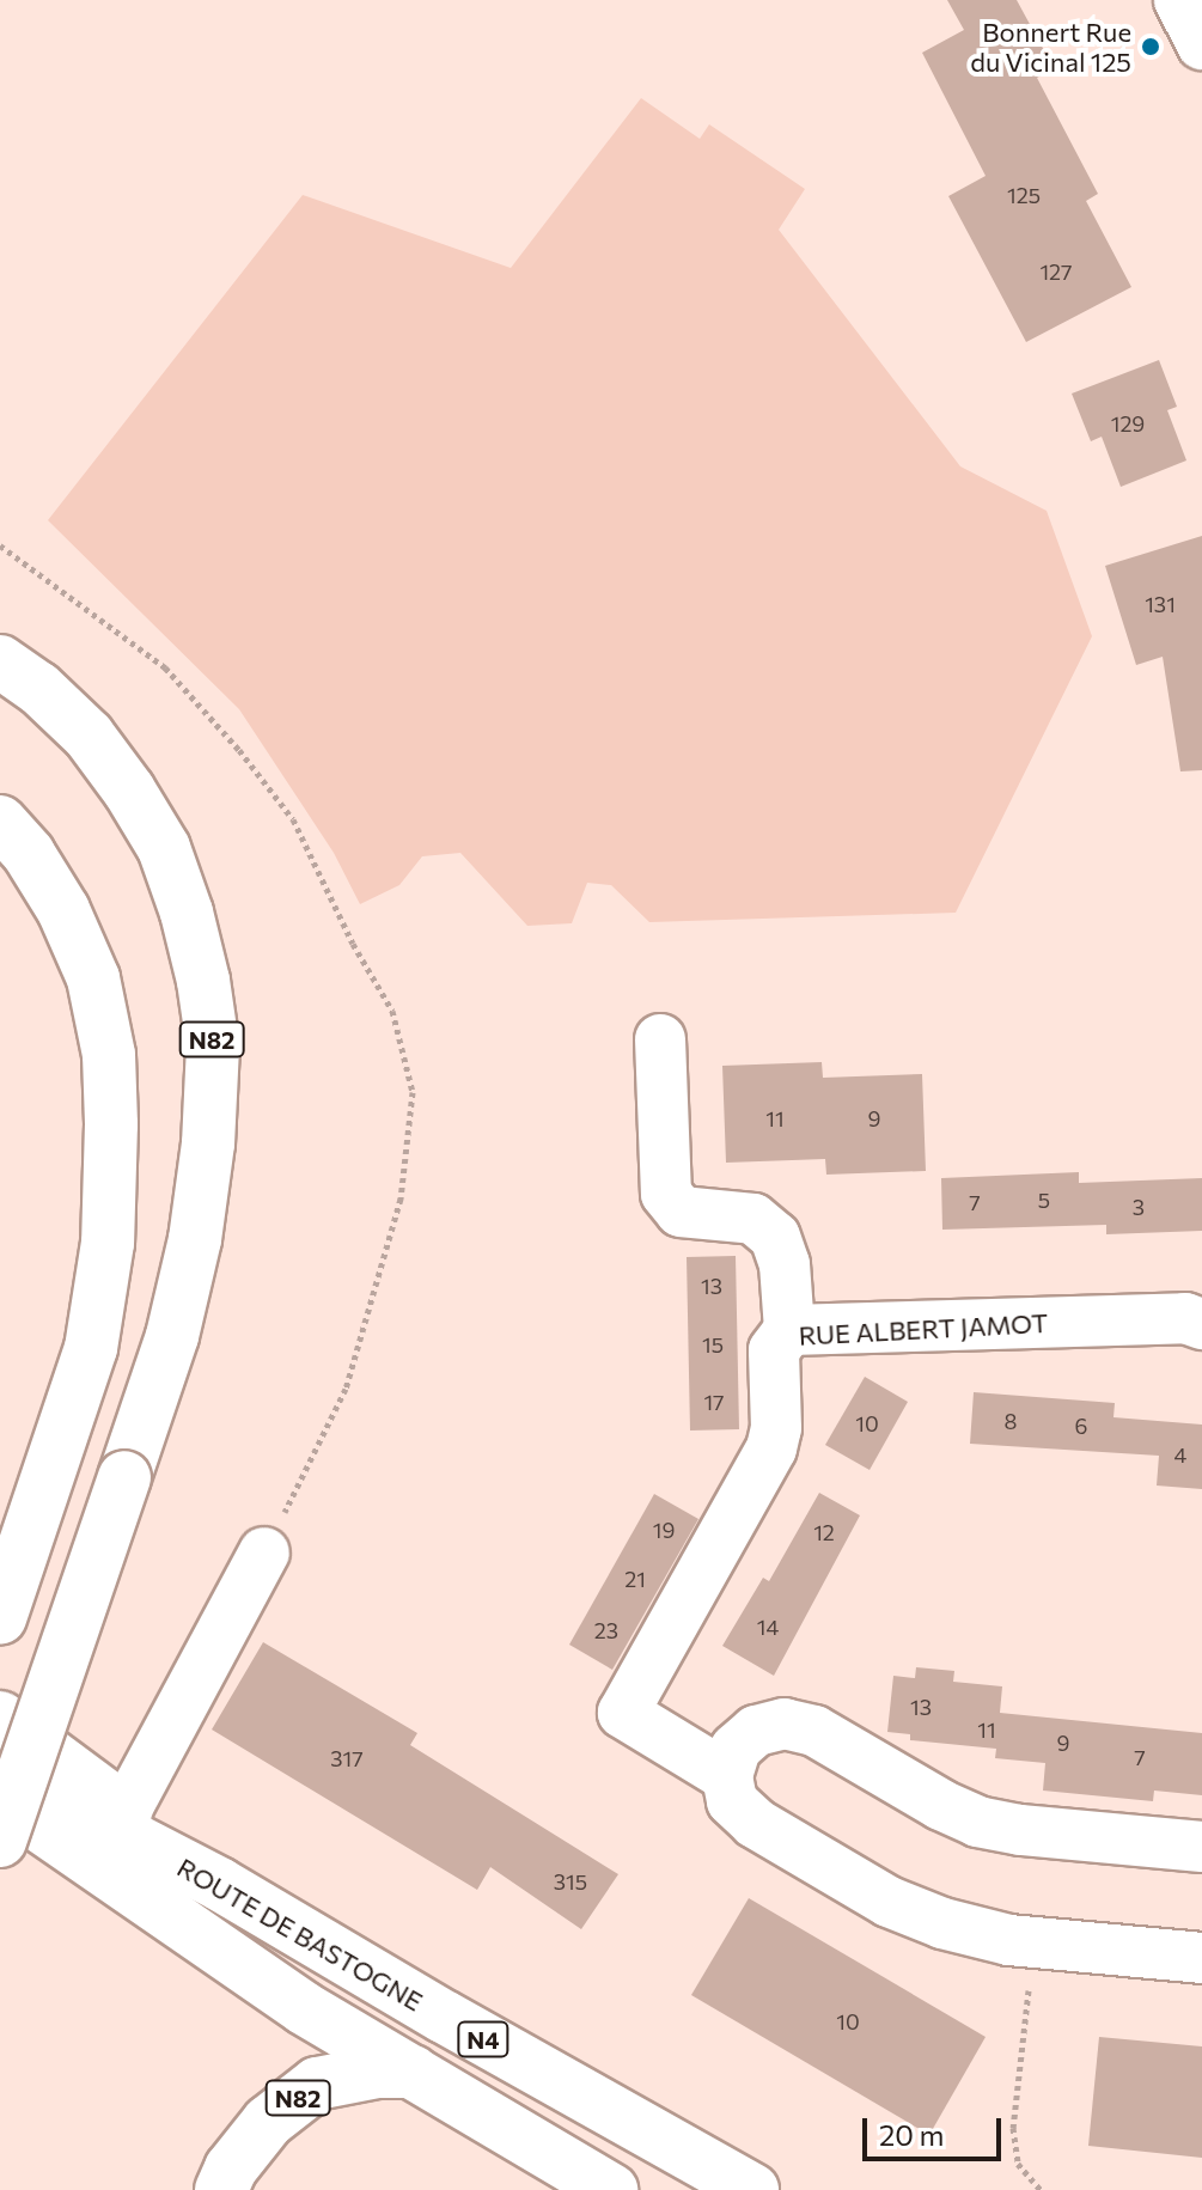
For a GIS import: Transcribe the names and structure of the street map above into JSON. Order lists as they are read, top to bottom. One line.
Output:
{"streets":{"main road":["N82","ROUTE DE BASTOGNE","N4"],"street":["RUE ALBERT JAMOT"]},"crossings":[["N82","ROUTE DE BASTOGNE"]],"places":["Bonnert Rue du Vicinal 125"],"house_numbers":["125","127","129","131","11","9","5","7","3","13","15","17","8","10","6","4","19","12","21","14","23","13","11","9","7","317","315","10"],"scale_bar":"20 m"}
